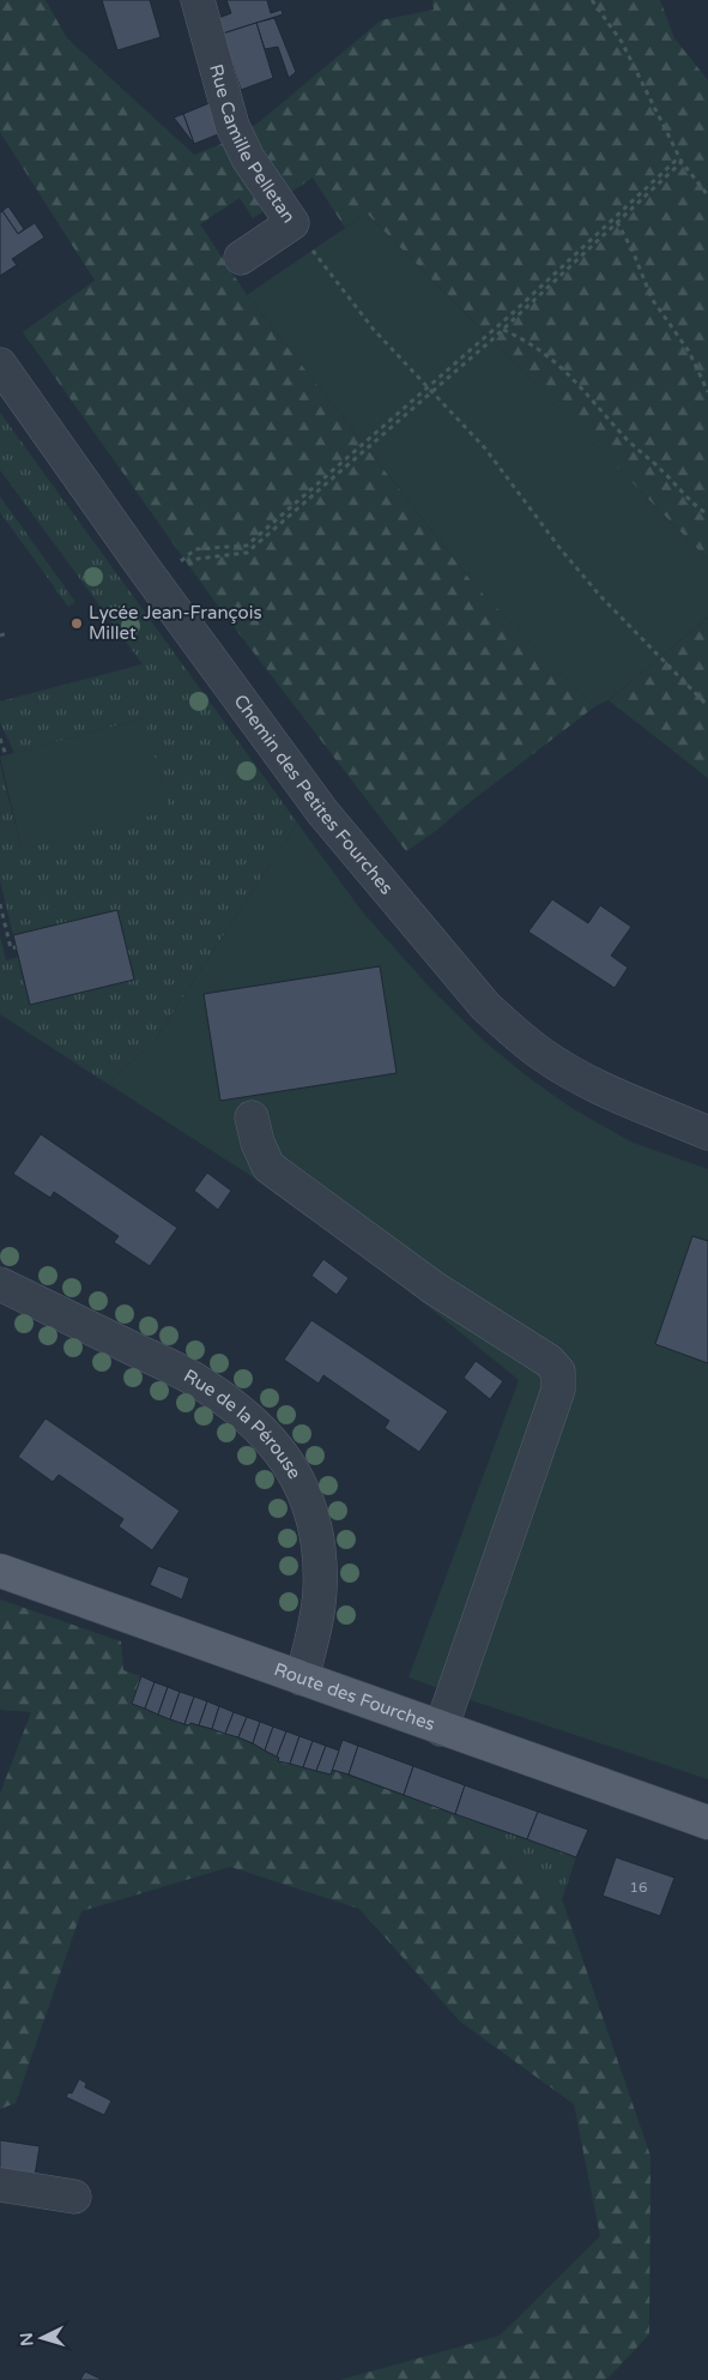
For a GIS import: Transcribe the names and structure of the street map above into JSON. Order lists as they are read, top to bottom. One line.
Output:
{"streets":{"main road":["Route des Fourches"],"street":["Rue Camille Pelletan","Chemin des Petites Fourches","Rue de la Pérouse"]},"crossings":[["Rue de la Pérouse","Route des Fourches"]],"places":["Lycée Jean-François Millet"],"house_numbers":["16"],"north":"left"}
